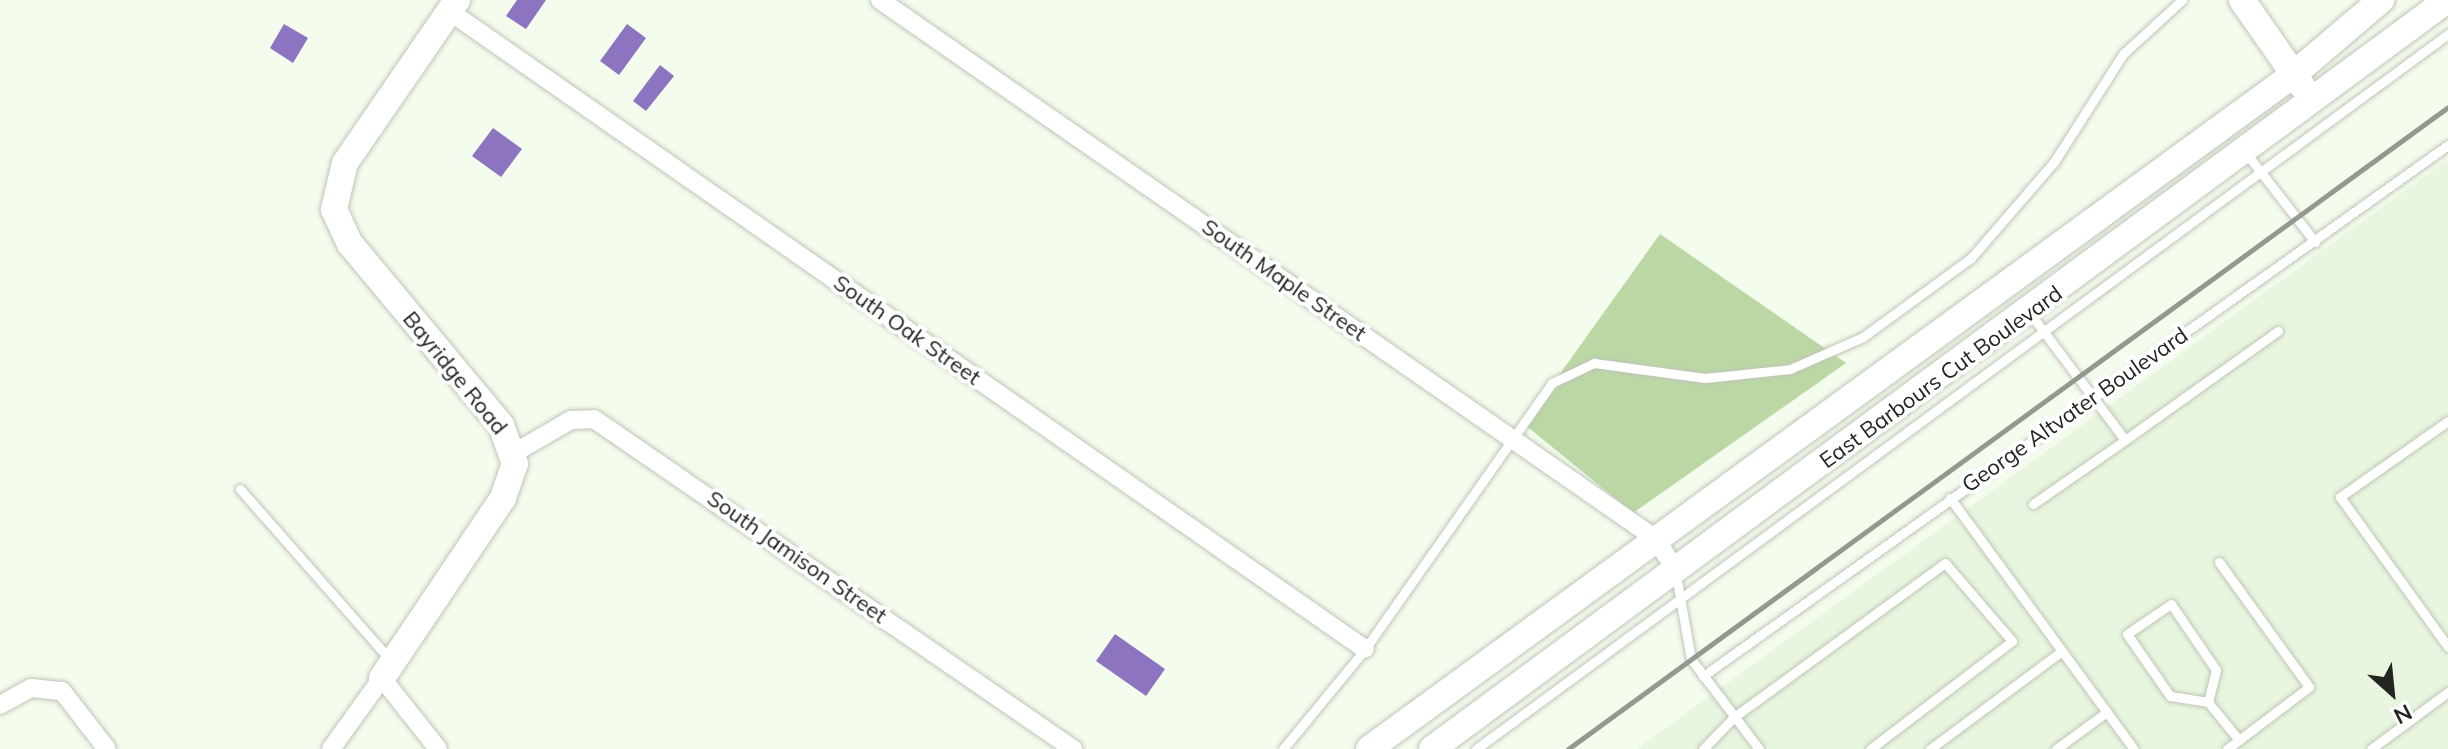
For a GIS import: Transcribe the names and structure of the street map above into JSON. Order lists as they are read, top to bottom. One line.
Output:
{"streets":{"street":["South Maple Street","South Oak Street","Bayridge Road","East Barbours Cut Boulevard","South Jamison Street"],"lane":["George Altvater Boulevard"]},"crossings":[["South Maple Street","East Barbours Cut Boulevard"],["South Oak Street","Bayridge Road"],["Bayridge Road","South Jamison Street"]],"north":"bottom right"}
